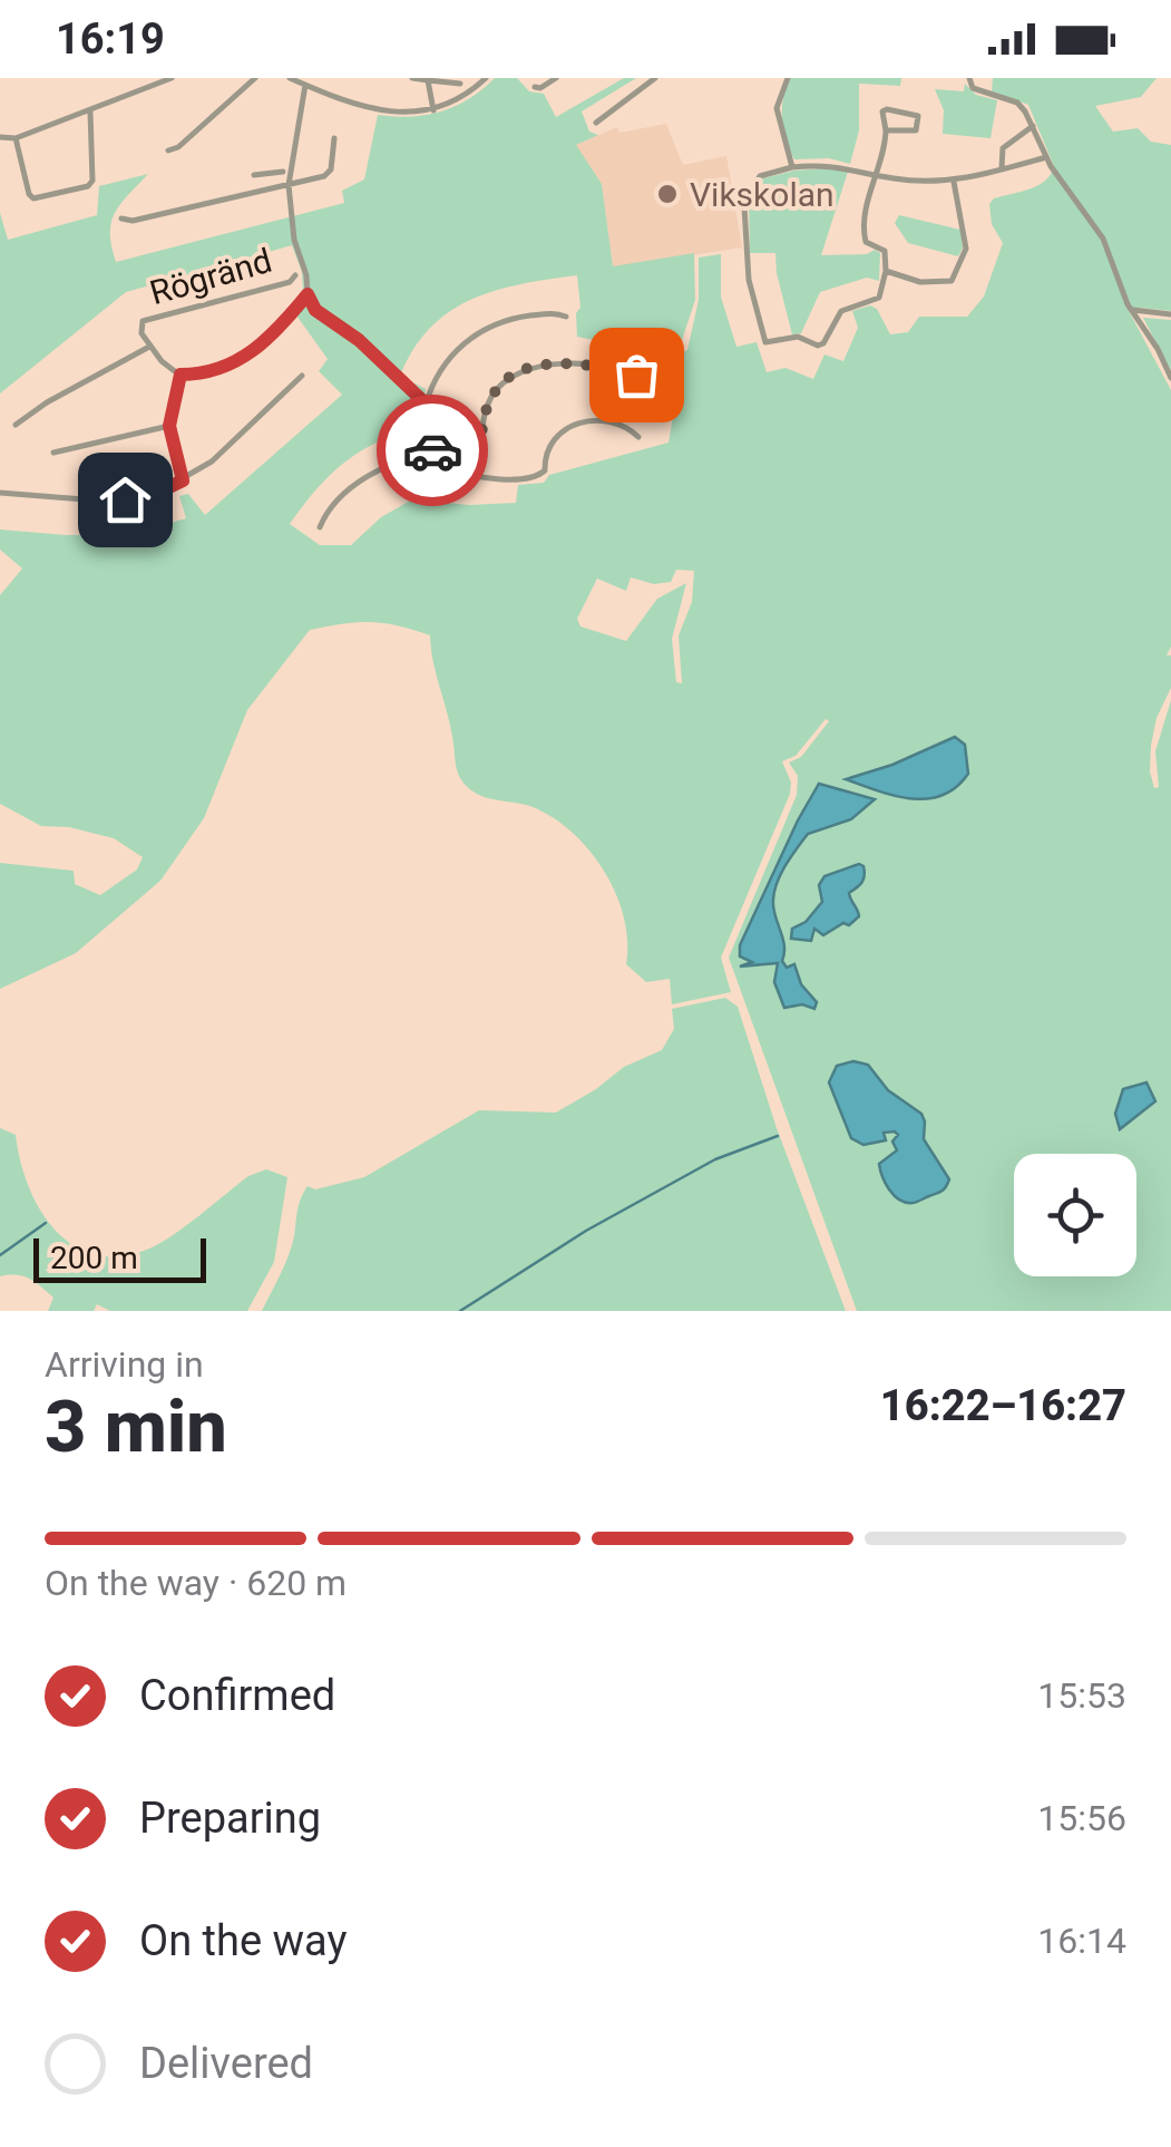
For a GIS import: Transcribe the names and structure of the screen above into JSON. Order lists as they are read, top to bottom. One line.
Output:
{"streets":{"street":["Rögränd"]},"places":["Vikskolan"],"scale_bar":"200 m","page":{"status":"16:19","scale":"200 m","heading":["3 min","Arriving in","16:22–16:27"],"bar":"On the way · 620 m","list":[["Confirmed","15:53"],["Preparing","15:56"],["On the way","16:14"],"Delivered"]}}
